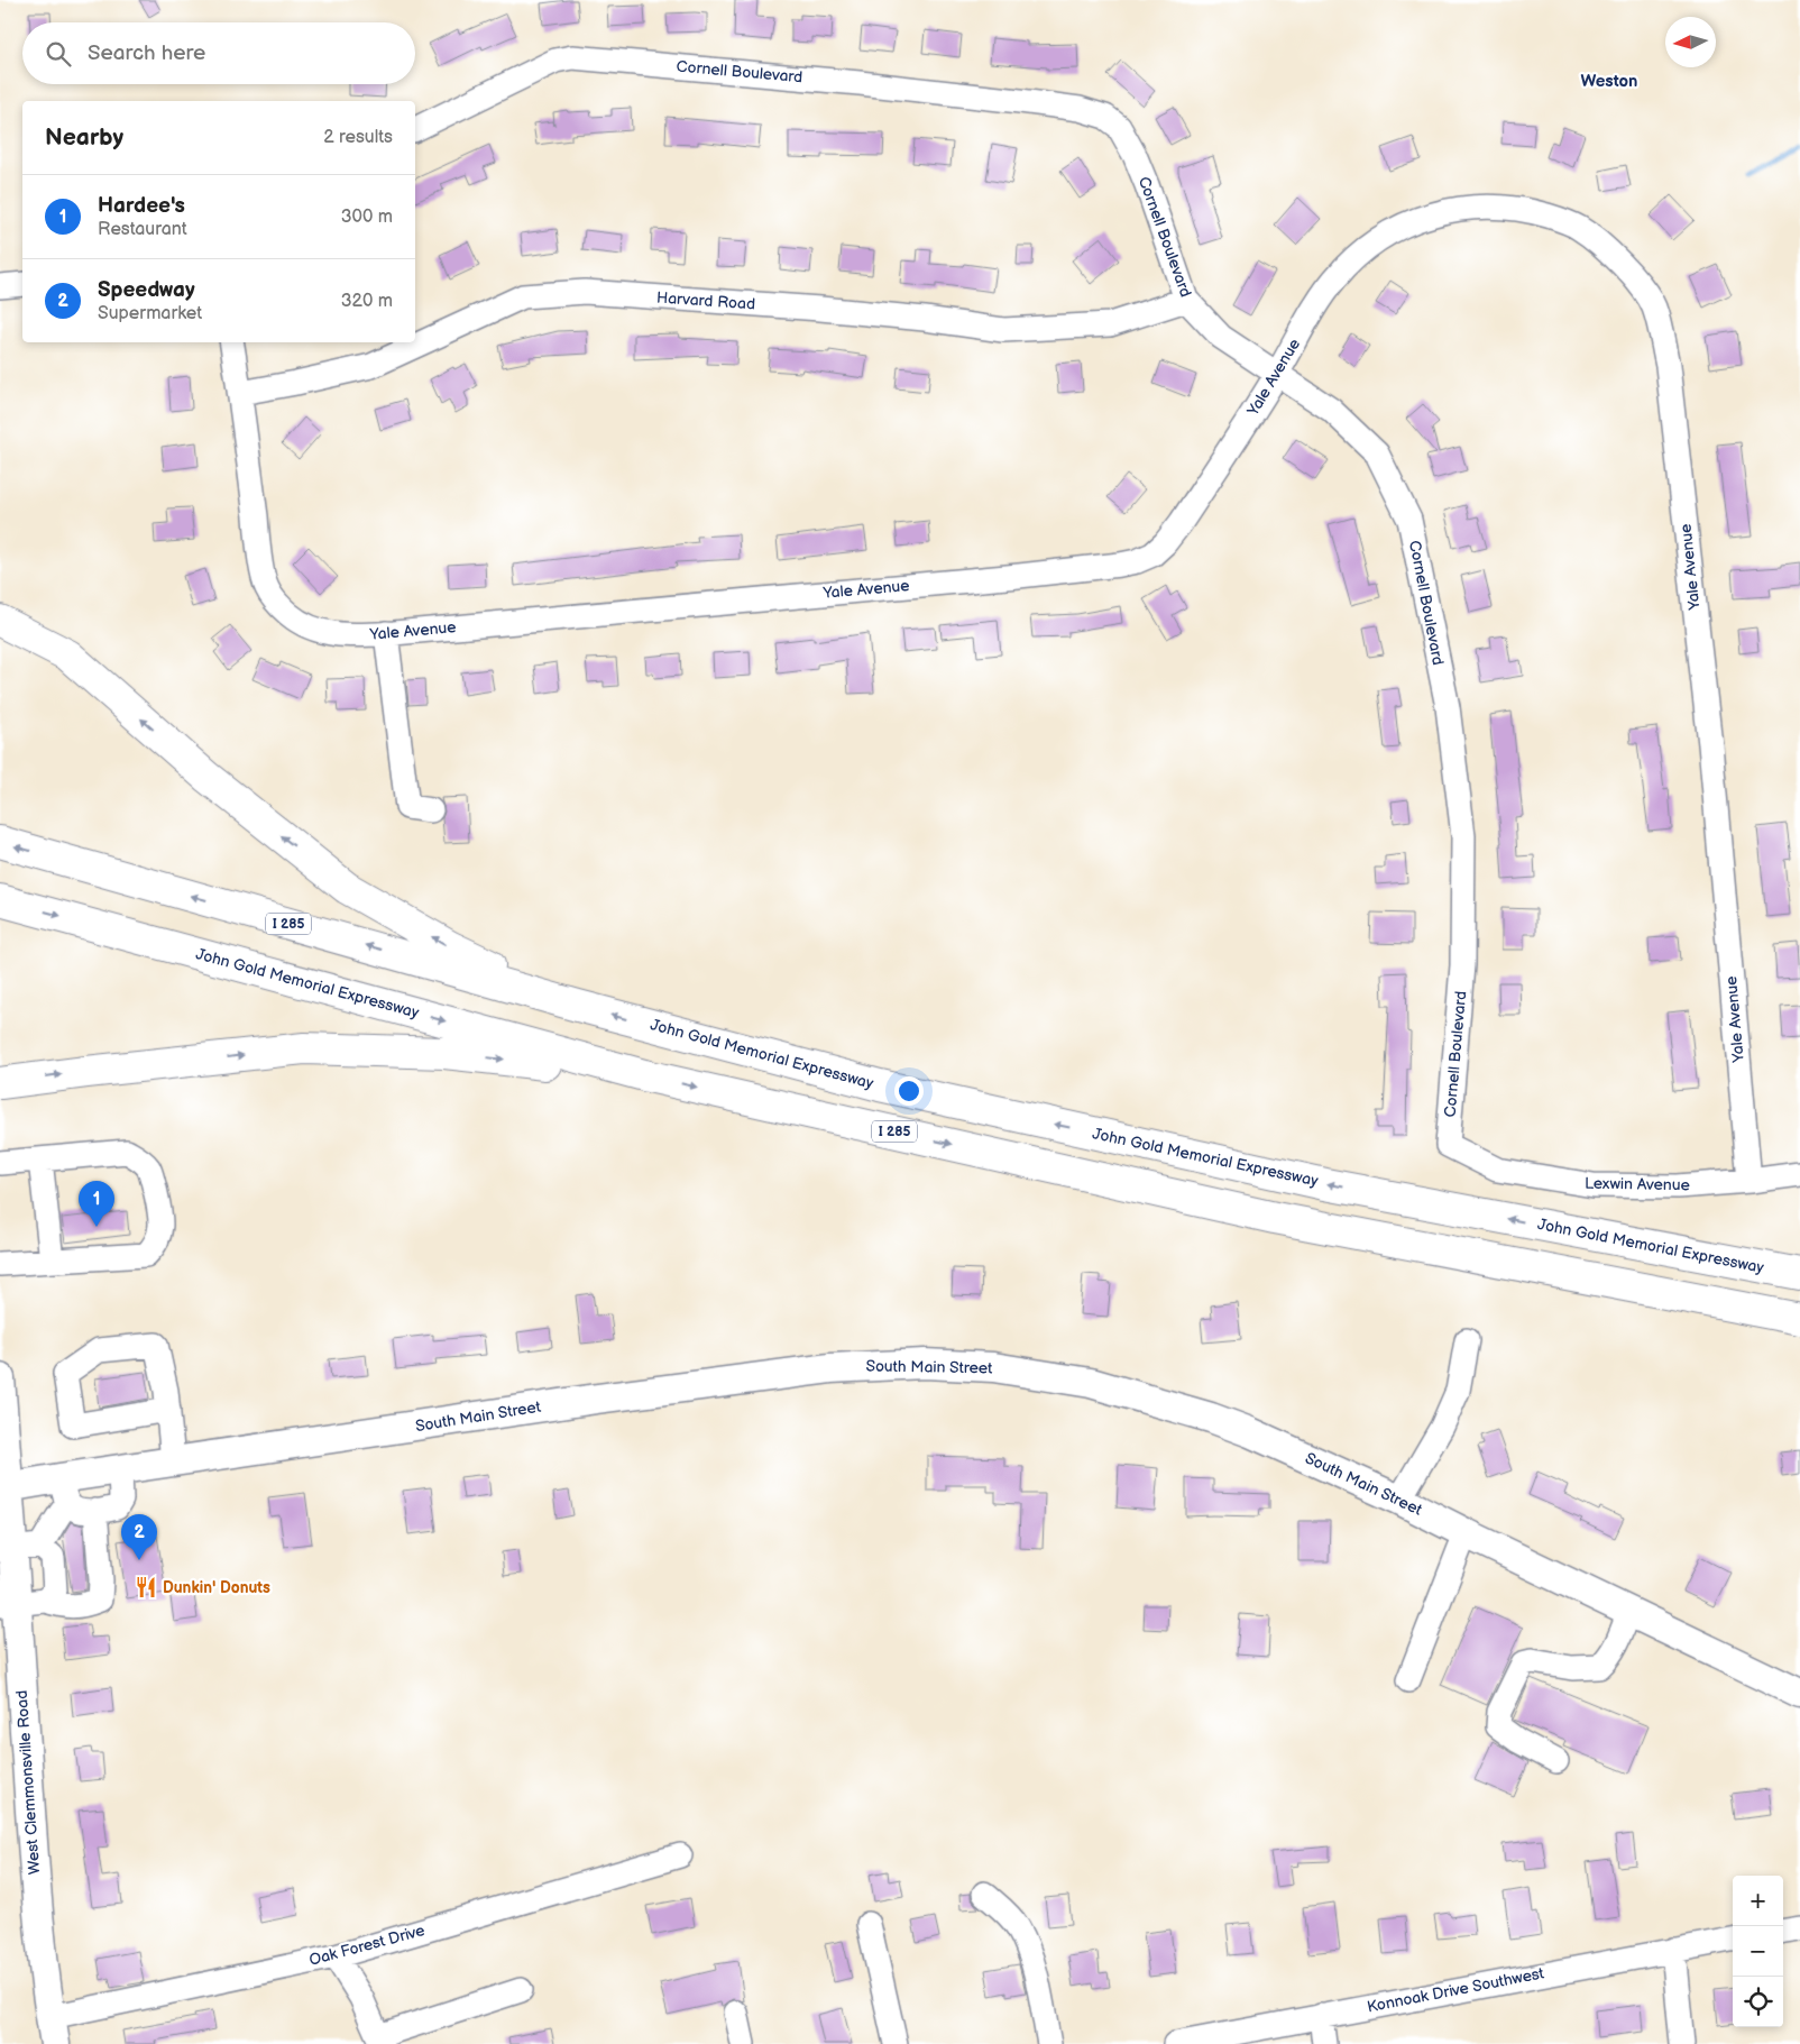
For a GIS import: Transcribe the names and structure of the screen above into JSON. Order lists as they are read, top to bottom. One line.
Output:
{"streets":{"highway":["I 285","John Gold Memorial Expressway"],"main road":["South Main Street","West Clemmonsville Road"],"street":["Cornell Boulevard","Harvard Road","Yale Avenue","Lexwin Avenue","Oak Forest Drive","Konnoak Drive Southwest"]},"crossings":[["Cornell Boulevard","Harvard Road"],["Cornell Boulevard","Yale Avenue"],["Cornell Boulevard","Lexwin Avenue"],["Harvard Road","Yale Avenue"],["Yale Avenue","Lexwin Avenue"],["South Main Street","West Clemmonsville Road"],["West Clemmonsville Road","Oak Forest Drive"]],"districts":["Weston"],"places":{"restaurant":["Dunkin' Donuts"]},"north":"left","page":{"search":"Search here","heading":["Nearby","2 results"],"list":[{"mark":"1","name":"Hardee's","note":"Restaurant","value":"300 m"},{"mark":"2","name":"Speedway","note":"Supermarket","value":"320 m"}],"pins":["1","2"],"map_buttons":["+","−"]}}
